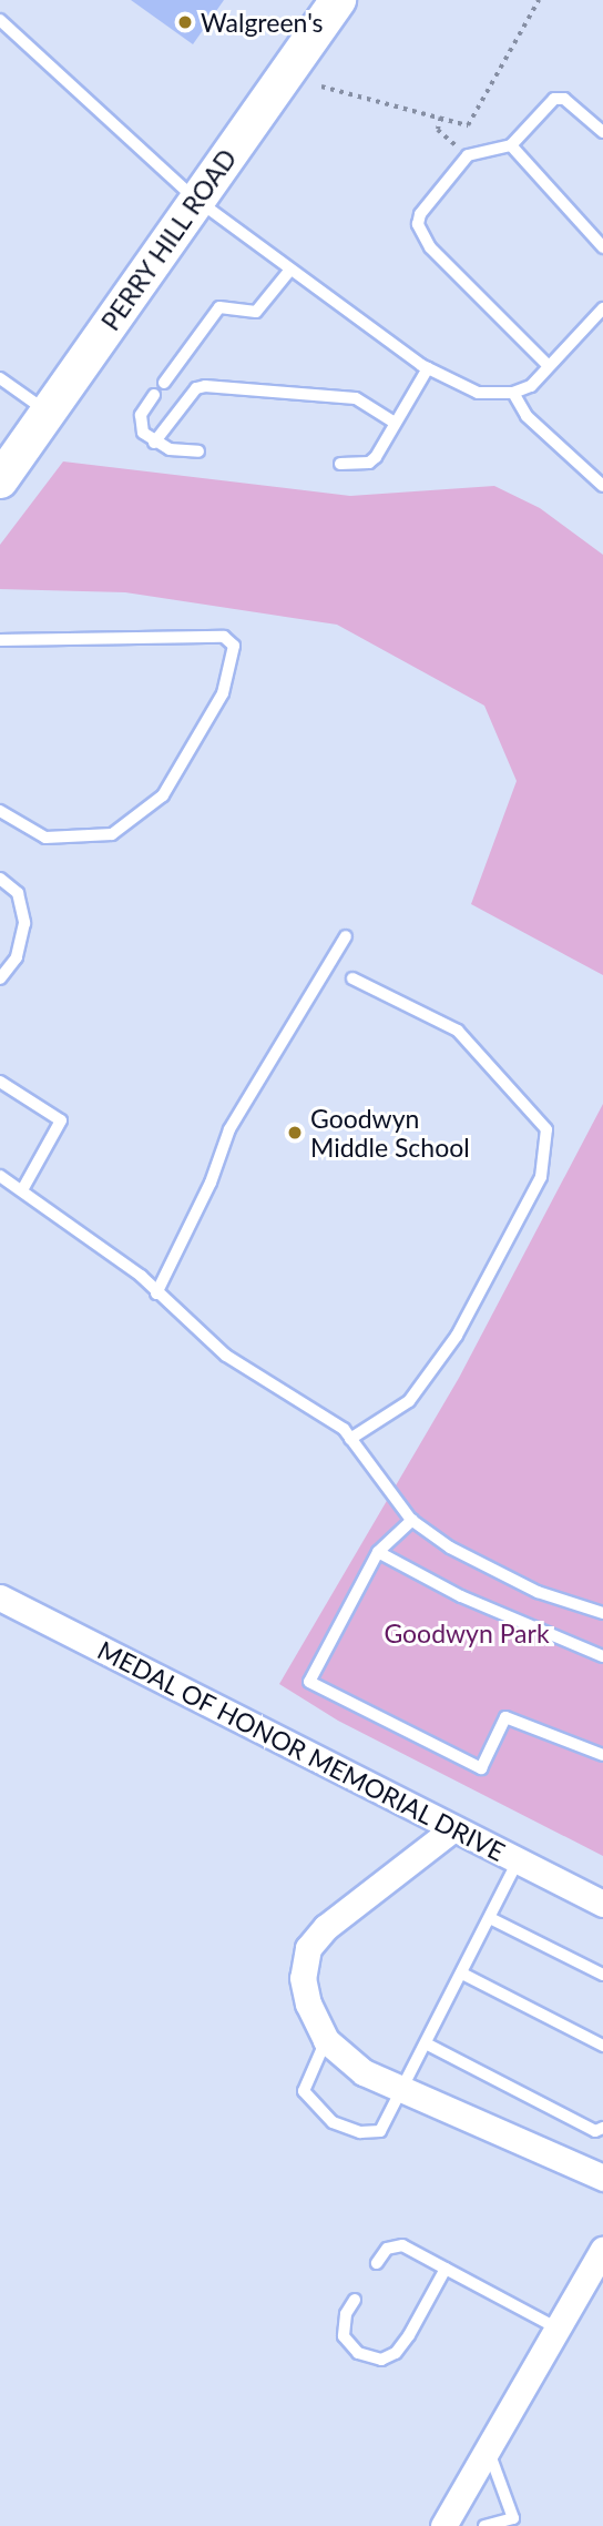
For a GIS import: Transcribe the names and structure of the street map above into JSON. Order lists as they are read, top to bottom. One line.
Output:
{"streets":{"main road":["PERRY HILL ROAD"],"street":["MEDAL OF HONOR MEMORIAL DRIVE"]},"parks":["Goodwyn Park"],"places":["Walgreen's","Goodwyn Middle School"]}
